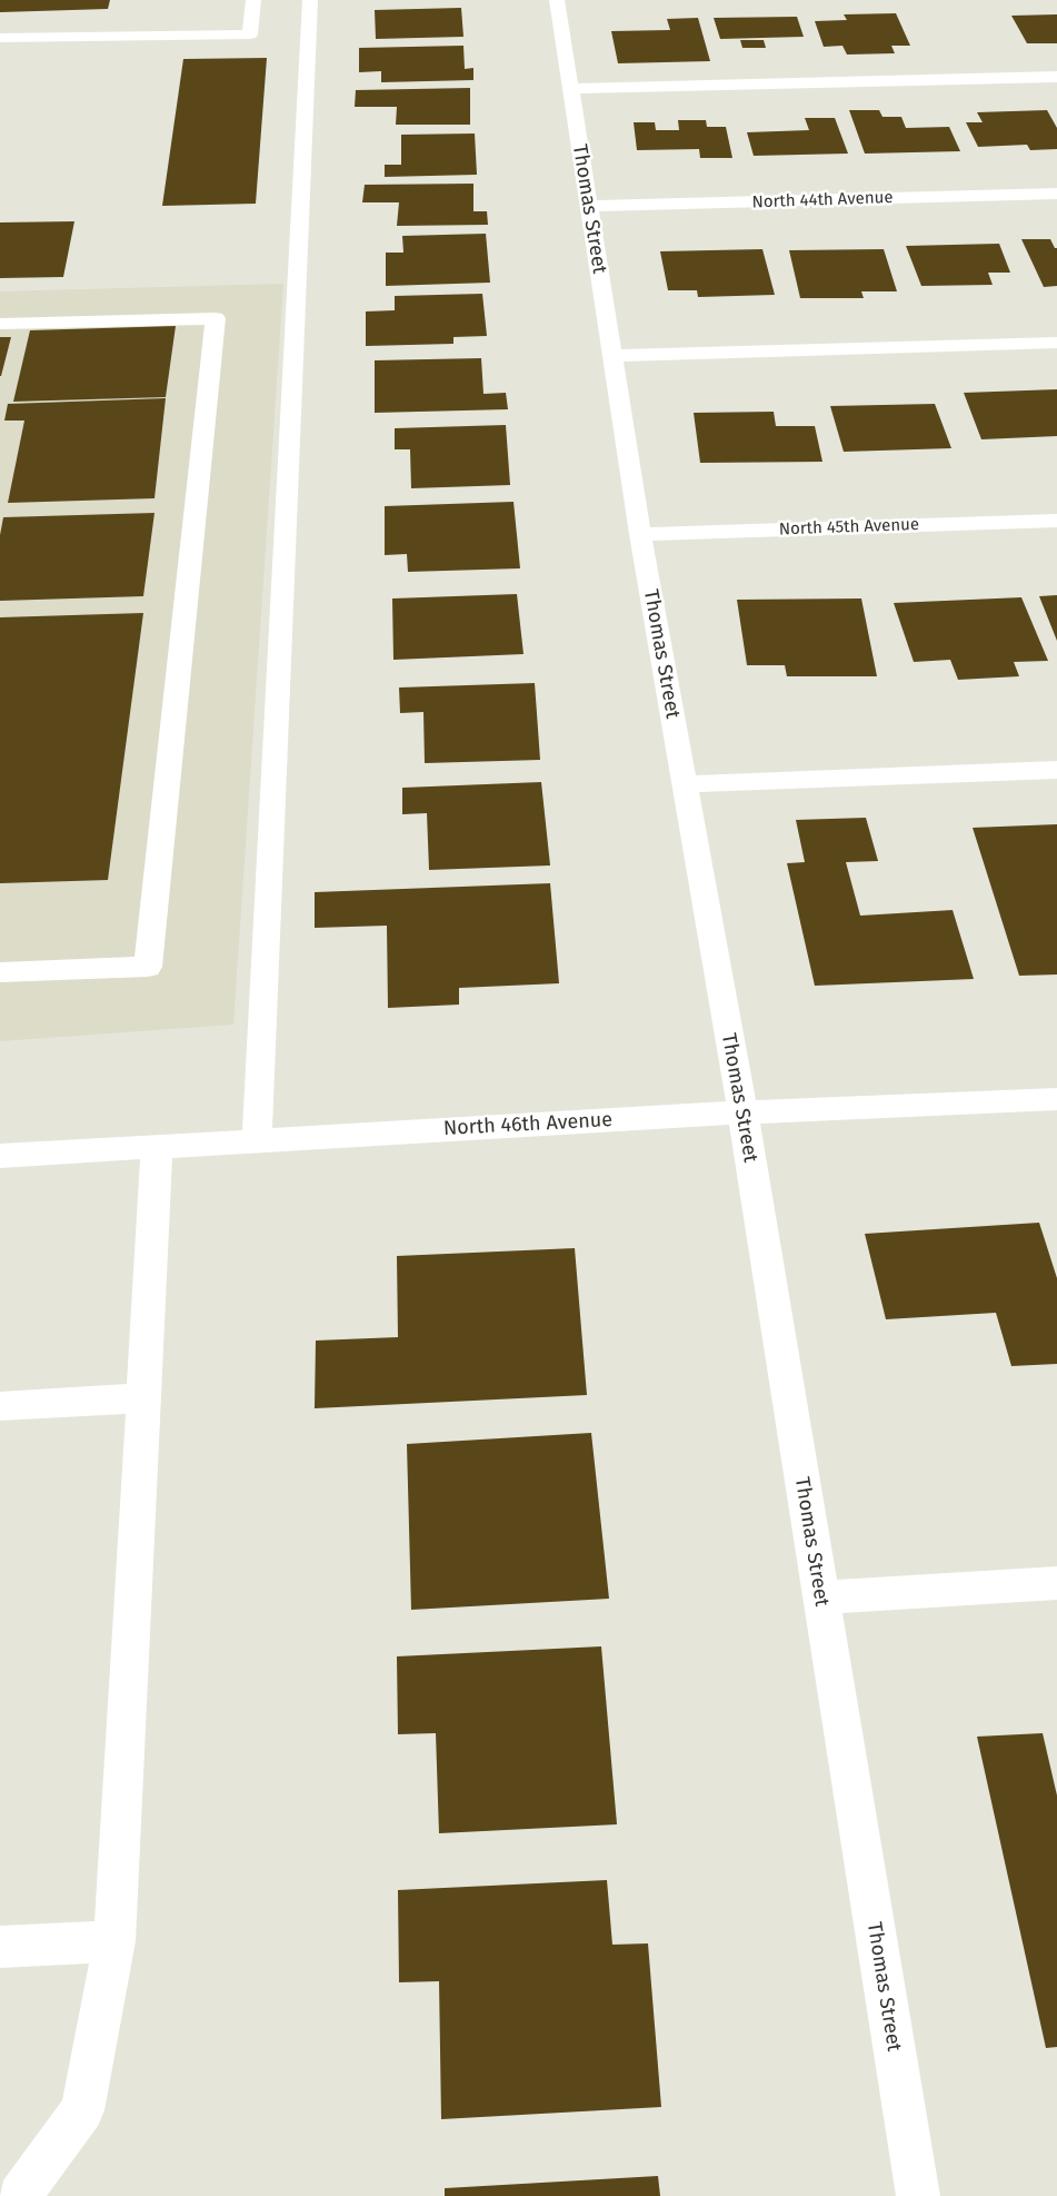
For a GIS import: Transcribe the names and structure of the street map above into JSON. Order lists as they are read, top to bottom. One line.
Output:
{"streets":{"street":["North 44th Avenue","Thomas Street","North 45th Avenue","North 46th Avenue"]},"crossings":[["North 44th Avenue","Thomas Street"],["Thomas Street","North 45th Avenue"],["Thomas Street","North 46th Avenue"]]}
